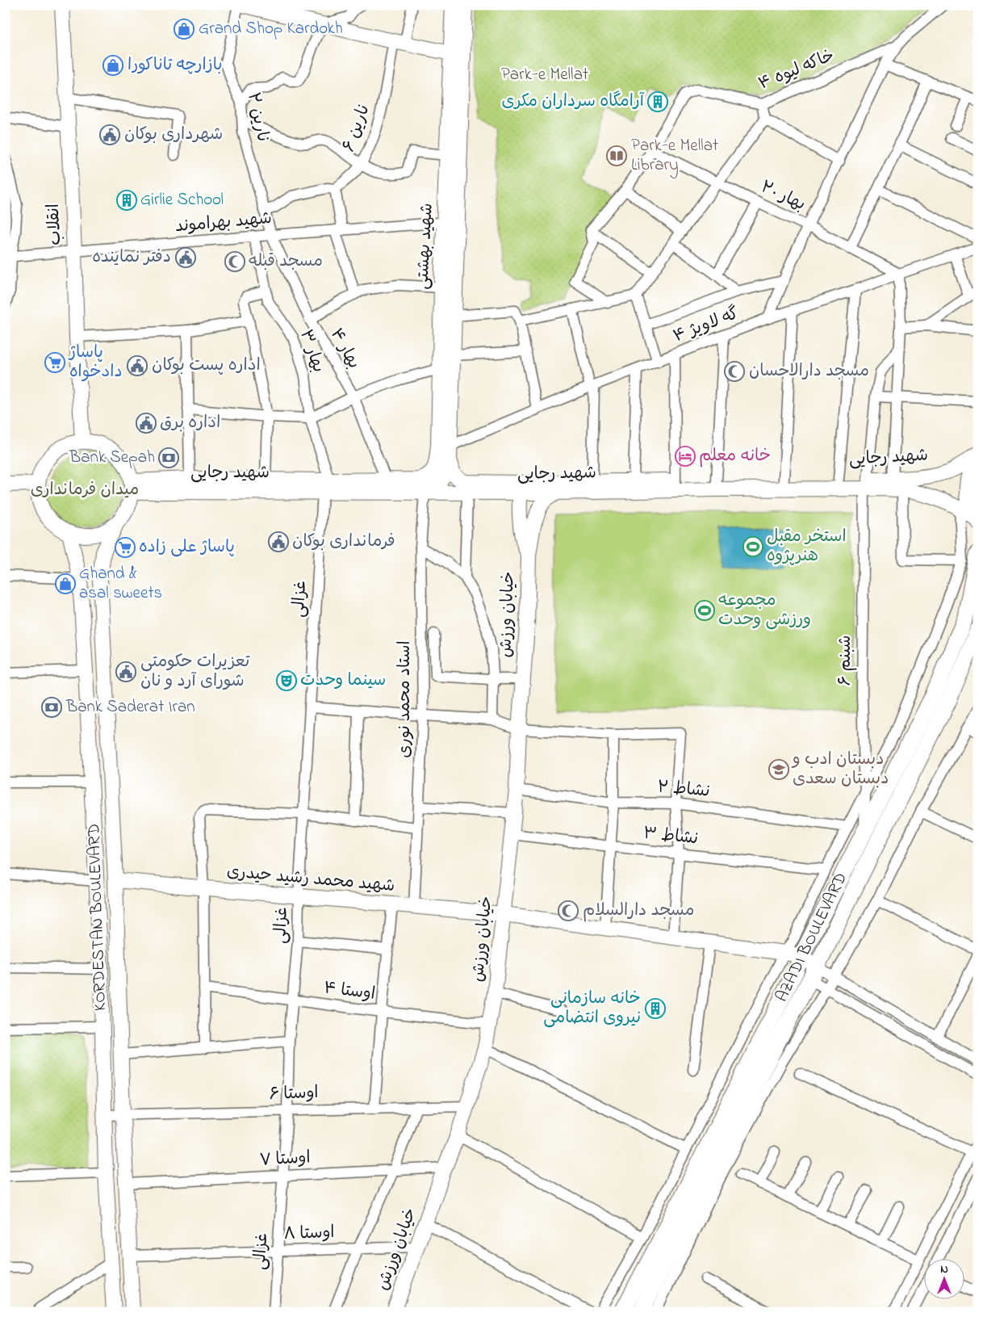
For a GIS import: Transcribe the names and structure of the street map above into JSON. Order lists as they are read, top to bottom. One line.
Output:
{"streets":{"main road":["انقلاب","شهید بهشتی","شهید رجایی","خیابان ورزش","شهید محمد رشید حیدری","KORDESTAN BOULEVARD","AZADI BOULEVARD"],"street":["خاکه لیوه ۴","نارین ۲","نارین ۶","بهار ۲۰","شهید بهراموند","گه لاویژ ۴","بهار ۴","بهار ۳","غزالی","شبنم ۶","استاد محمد نوری","نشاط ۲","نشاط ۳","اوستا ۴","اوستا ۶","اوستا ۷","اوستا ۸"]},"crossings":[["خاکه لیوه ۴","بهار ۲۰"],["نارین ۲","شهید بهراموند"],["نارین ۲","بهار ۴"],["بهار ۲۰","گه لاویژ ۴"],["شهید بهراموند","انقلاب"],["شهید بهراموند","شهید بهشتی"],["شهید بهراموند","بهار ۴"],["شهید بهراموند","بهار ۳"],["انقلاب","شهید رجایی"],["انقلاب","KORDESTAN BOULEVARD"],["شهید بهشتی","گه لاویژ ۴"],["شهید بهشتی","شهید رجایی"],["شهید بهشتی","استاد محمد نوری"],["گه لاویژ ۴","شهید رجایی"],["بهار ۴","شهید رجایی"],["بهار ۳","شهید رجایی"],["بهار ۳","غزالی"],["شهید رجایی","غزالی"],["شهید رجایی","خیابان ورزش"],["شهید رجایی","شبنم ۶"],["شهید رجایی","استاد محمد نوری"],["شهید رجایی","KORDESTAN BOULEVARD"],["غزالی","شهید محمد رشید حیدری"],["غزالی","اوستا ۴"],["غزالی","اوستا ۶"],["غزالی","اوستا ۷"],["غزالی","اوستا ۸"],["خیابان ورزش","نشاط ۲"],["خیابان ورزش","نشاط ۳"],["خیابان ورزش","شهید محمد رشید حیدری"],["خیابان ورزش","اوستا ۴"],["خیابان ورزش","اوستا ۶"],["خیابان ورزش","اوستا ۷"],["خیابان ورزش","اوستا ۸"],["شبنم ۶","AZADI BOULEVARD"],["استاد محمد نوری","شهید محمد رشید حیدری"],["شهید محمد رشید حیدری","KORDESTAN BOULEVARD"],["شهید محمد رشید حیدری","AZADI BOULEVARD"],["KORDESTAN BOULEVARD","اوستا ۶"],["KORDESTAN BOULEVARD","اوستا ۷"],["KORDESTAN BOULEVARD","اوستا ۸"]],"parks":["Park-e Mellat","میدان فرمانداری"],"places":{"shop":["Grand Shop Kardokh","بازارچه تاناکورا","Ghand & asal sweets"],"building":["آرامگاه سرداران مکری","Girlie School","خانه سازمانی نیروی انتضامی"],"public building":["شهرداری بوکان","دفتر نماینده","اداره پست بوکان","اداره برق","فرمانداری بوکان","تعزیرات حکومتی شورای آرد و نان"],"library":["Park-e Mellat Library"],"mosque":["مسجد قبله","مسجد دارالاحسان","مسجد دارالسلام"],"supermarket":["پاساژ دادخواه","پاساژ علی زاده"],"hotel":["خانه معلم"],"bank":["Bank Sepah","Bank Saderat Iran"],"sports":["استخر مقبل هنرپژوه","مجموعه ورزشی وحدت"],"theatre":["سینما وحدت"],"school or university":["دبستان ادب و دبستان سعدی"]},"north":"top"}
